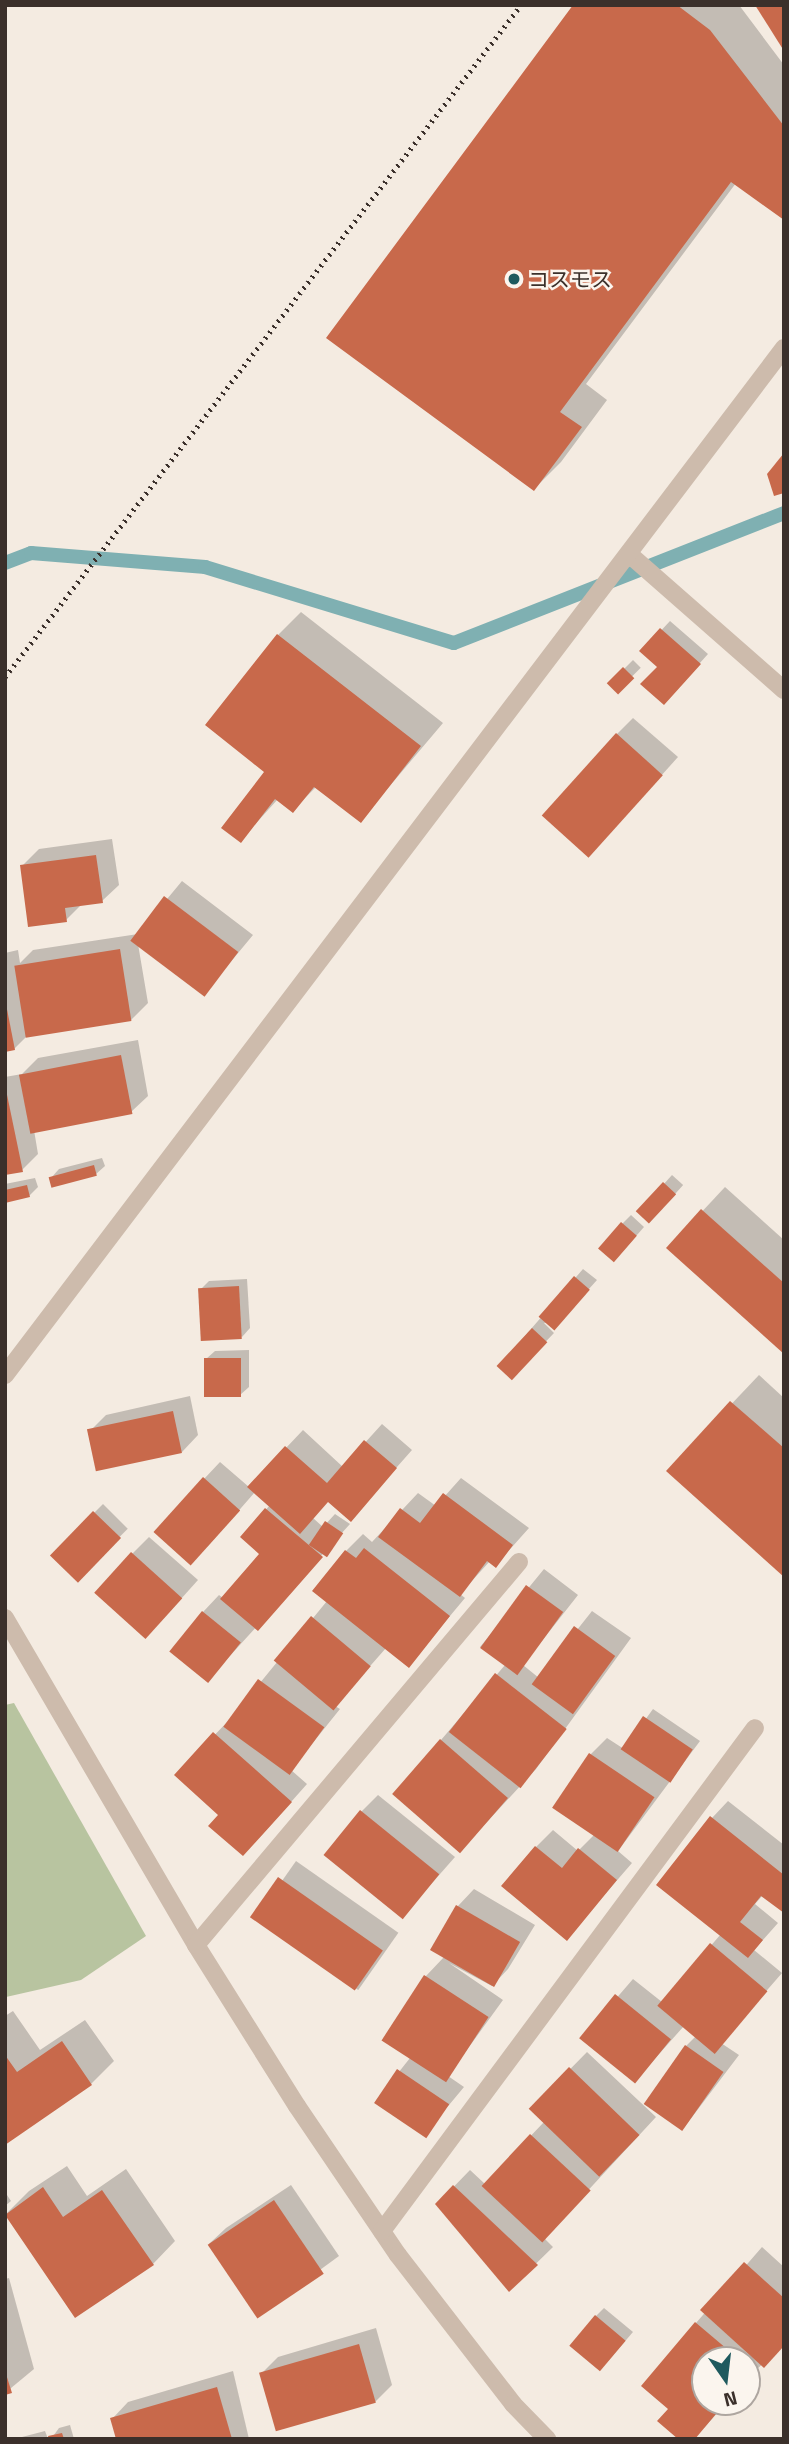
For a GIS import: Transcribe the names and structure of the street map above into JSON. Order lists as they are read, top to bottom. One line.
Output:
{"places":["コスモス"],"north":"bottom"}
